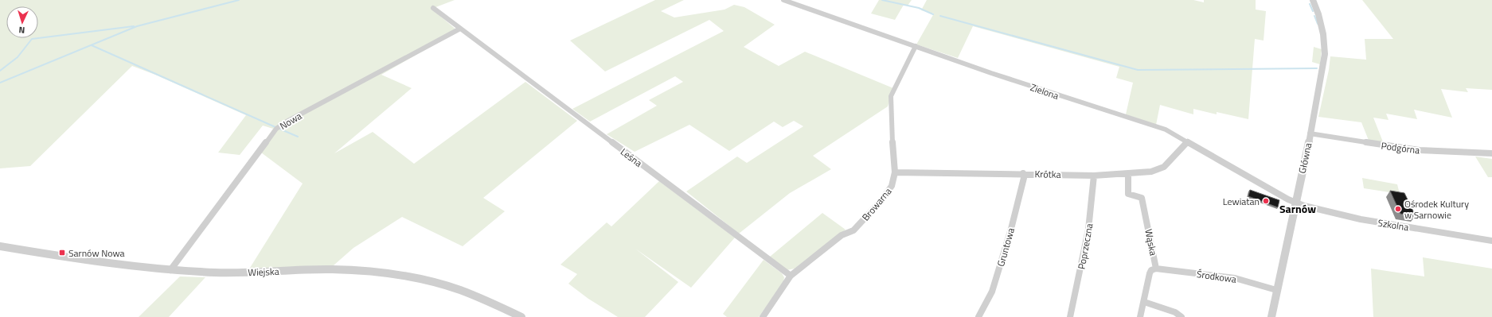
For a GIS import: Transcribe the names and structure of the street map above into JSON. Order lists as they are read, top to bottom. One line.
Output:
{"streets":{"street":["Zielona","Nowa","Podgórna","Leśna","Główna","Krótka","Browarna","Szkolna","Wąska","Poprzeczna","Gruntowa","Wiejska","Środkowa"]},"crossings":[["Zielona","Główna"],["Zielona","Krótka"],["Zielona","Browarna"],["Zielona","Szkolna"],["Nowa","Leśna"],["Nowa","Wiejska"],["Podgórna","Główna"],["Leśna","Browarna"],["Główna","Szkolna"],["Główna","Środkowa"],["Krótka","Browarna"],["Krótka","Wąska"],["Krótka","Poprzeczna"],["Krótka","Gruntowa"],["Wąska","Środkowa"]],"districts":["Sarnów"],"places":{"other":["Lewiatan","Ośrodek Kultury w Sarnowie"],"transit":["Sarnów Nowa"]},"north":"bottom"}
